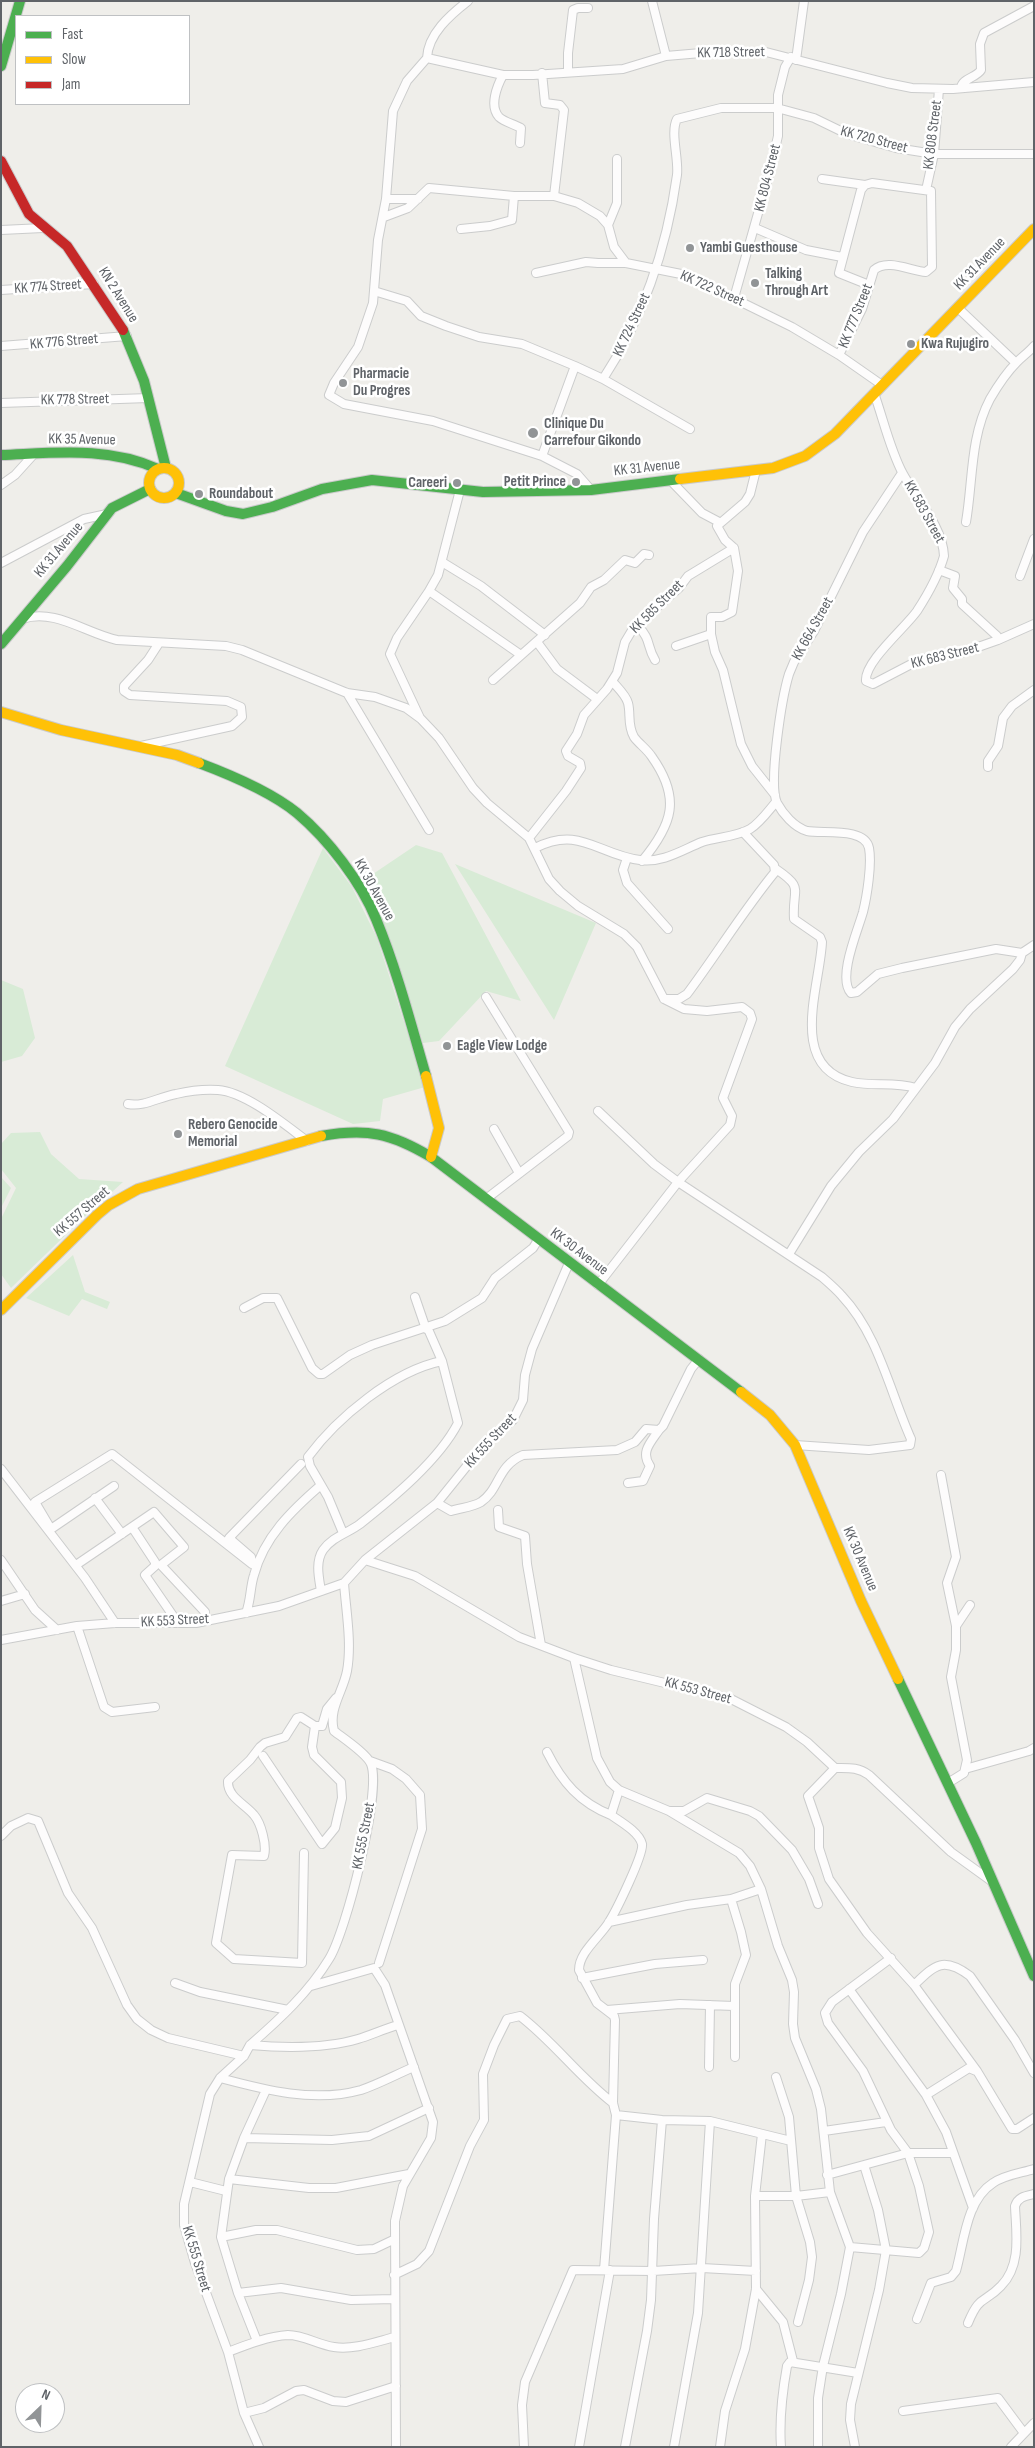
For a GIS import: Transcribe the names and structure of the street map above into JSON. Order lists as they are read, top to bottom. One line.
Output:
{"streets":{"main road":["KK 31 Avenue","KN 2 Avenue","KK 35 Avenue","KK 30 Avenue","KK 557 Street"],"street":["KK 718 Street","KK 808 Street","KK 720 Street","KK 804 Street","KK 774 Street","KK 722 Street","KK 777 Street","KK 724 Street","KK 776 Street","KK 778 Street","KK 583 Street","KK 585 Street","KK 664 Street","KK 683 Street","KK 555 Street","KK 553 Street"]},"crossings":[["KK 718 Street","KK 808 Street"],["KK 718 Street","KK 804 Street"],["KK 808 Street","KK 720 Street"],["KK 808 Street","KK 777 Street"],["KK 720 Street","KK 804 Street"],["KK 720 Street","KK 722 Street"],["KK 720 Street","KK 724 Street"],["KK 804 Street","KK 722 Street"],["KK 31 Avenue","KK 722 Street"],["KK 31 Avenue","KN 2 Avenue"],["KK 31 Avenue","KK 35 Avenue"],["KK 31 Avenue","KK 583 Street"],["KK 774 Street","KN 2 Avenue"],["KK 722 Street","KK 777 Street"],["KK 722 Street","KK 724 Street"],["KN 2 Avenue","KK 776 Street"],["KN 2 Avenue","KK 778 Street"],["KN 2 Avenue","KK 35 Avenue"],["KK 583 Street","KK 664 Street"],["KK 583 Street","KK 683 Street"],["KK 30 Avenue","KK 557 Street"],["KK 30 Avenue","KK 555 Street"],["KK 555 Street","KK 553 Street"]],"places":["Yambi Guesthouse","Talking Through Art","Kwa Rujugiro","Pharmacie Du Progres","Clinique Du Carrefour Gikondo","Petit Prince","Careeri","Roundabout","Eagle View Lodge","Rebero Genocide Memorial"],"legend":["Fast","Slow","Jam"],"north":"top right"}
